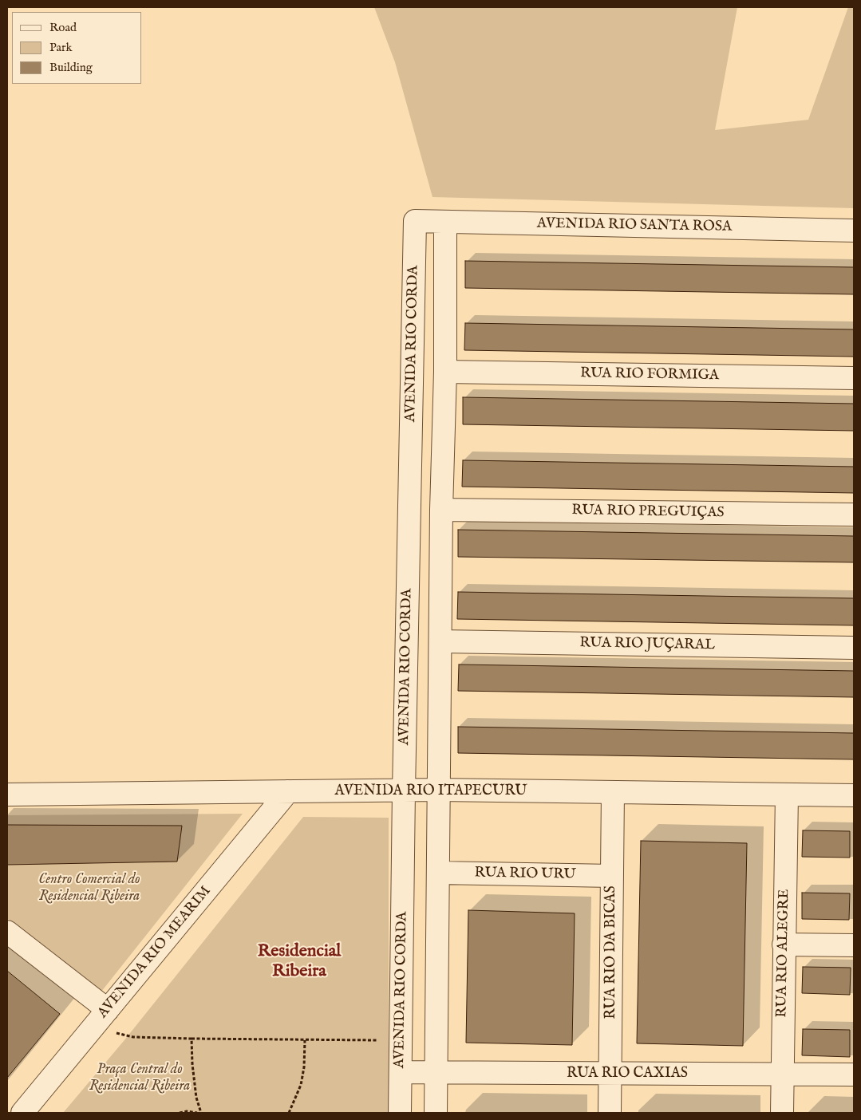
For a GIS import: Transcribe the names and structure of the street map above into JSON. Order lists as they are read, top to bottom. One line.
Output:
{"streets":{"street":["AVENIDA RIO SANTA ROSA","AVENIDA RIO CORDA","RUA RIO FORMIGA","RUA RIO PREGUIÇAS","RUA RIO JUÇARAL","AVENIDA RIO ITAPECURU","RUA RIO URU","AVENIDA RIO MEARIM","RUA RIO DA BICAS","RUA RIO ALEGRE","RUA RIO CAXIAS"]},"crossings":[["AVENIDA RIO SANTA ROSA","AVENIDA RIO CORDA"],["AVENIDA RIO CORDA","AVENIDA RIO ITAPECURU"],["AVENIDA RIO CORDA","RUA RIO CAXIAS"],["AVENIDA RIO ITAPECURU","AVENIDA RIO MEARIM"],["AVENIDA RIO ITAPECURU","RUA RIO DA BICAS"],["AVENIDA RIO ITAPECURU","RUA RIO ALEGRE"],["RUA RIO URU","RUA RIO DA BICAS"],["RUA RIO DA BICAS","RUA RIO CAXIAS"],["RUA RIO ALEGRE","RUA RIO CAXIAS"]],"districts":["Residencial Ribeira"],"parks":["Centro Comercial do Residencial Ribeira","Praça Central do Residencial Ribeira"],"legend":["Road","Park","Building"]}
